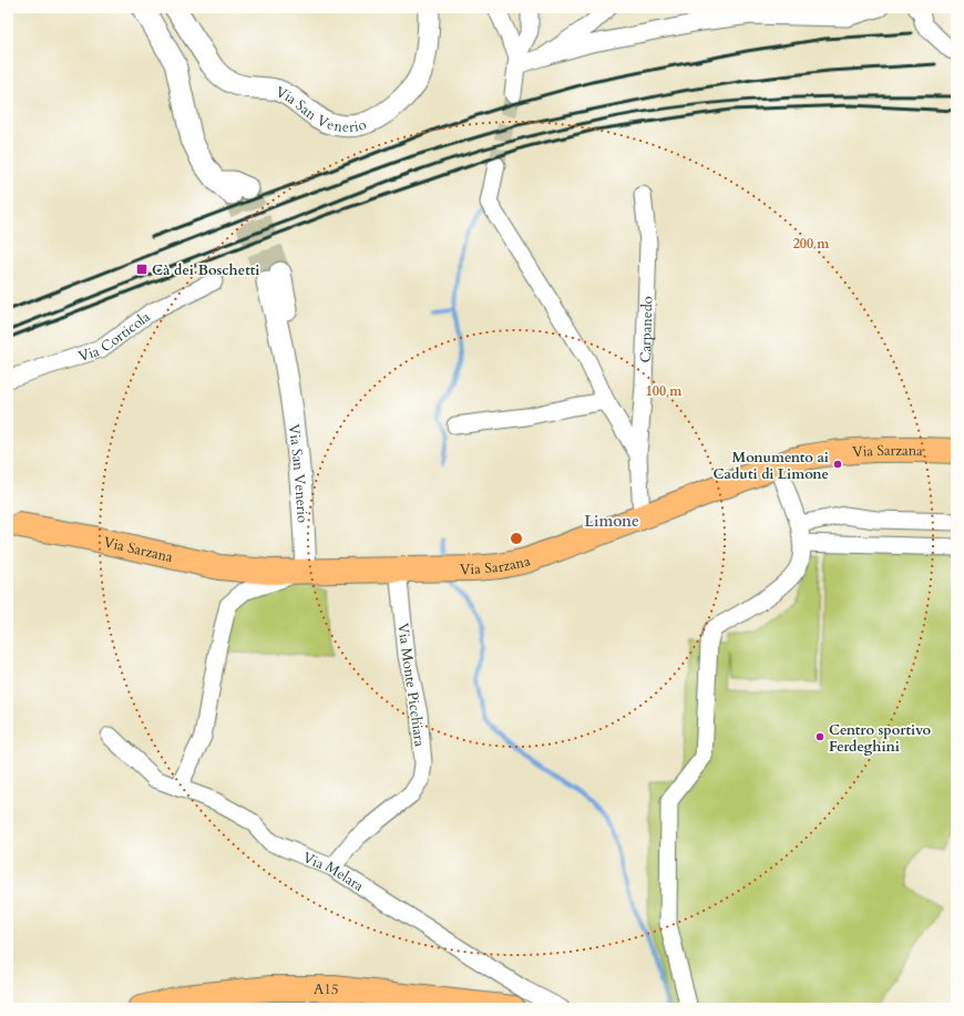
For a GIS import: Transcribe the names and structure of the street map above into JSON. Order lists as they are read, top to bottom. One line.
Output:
{"streets":{"main road":["Via Sarzana","A15"],"street":["Via San Venerio","Carpanedo","Via Corticola","Via Monte Picchiara","Via Melara"]},"crossings":[["Via San Venerio","Via Sarzana"],["Carpanedo","Via Sarzana"],["Via Sarzana","Via Monte Picchiara"],["Via Monte Picchiara","Via Melara"]],"districts":["Limone"],"places":{"transit":["Cà dei Boschetti"],"other":["Monumento ai Caduti di Limone","Centro sportivo Ferdeghini"]},"rings":["200 m","100 m"]}
